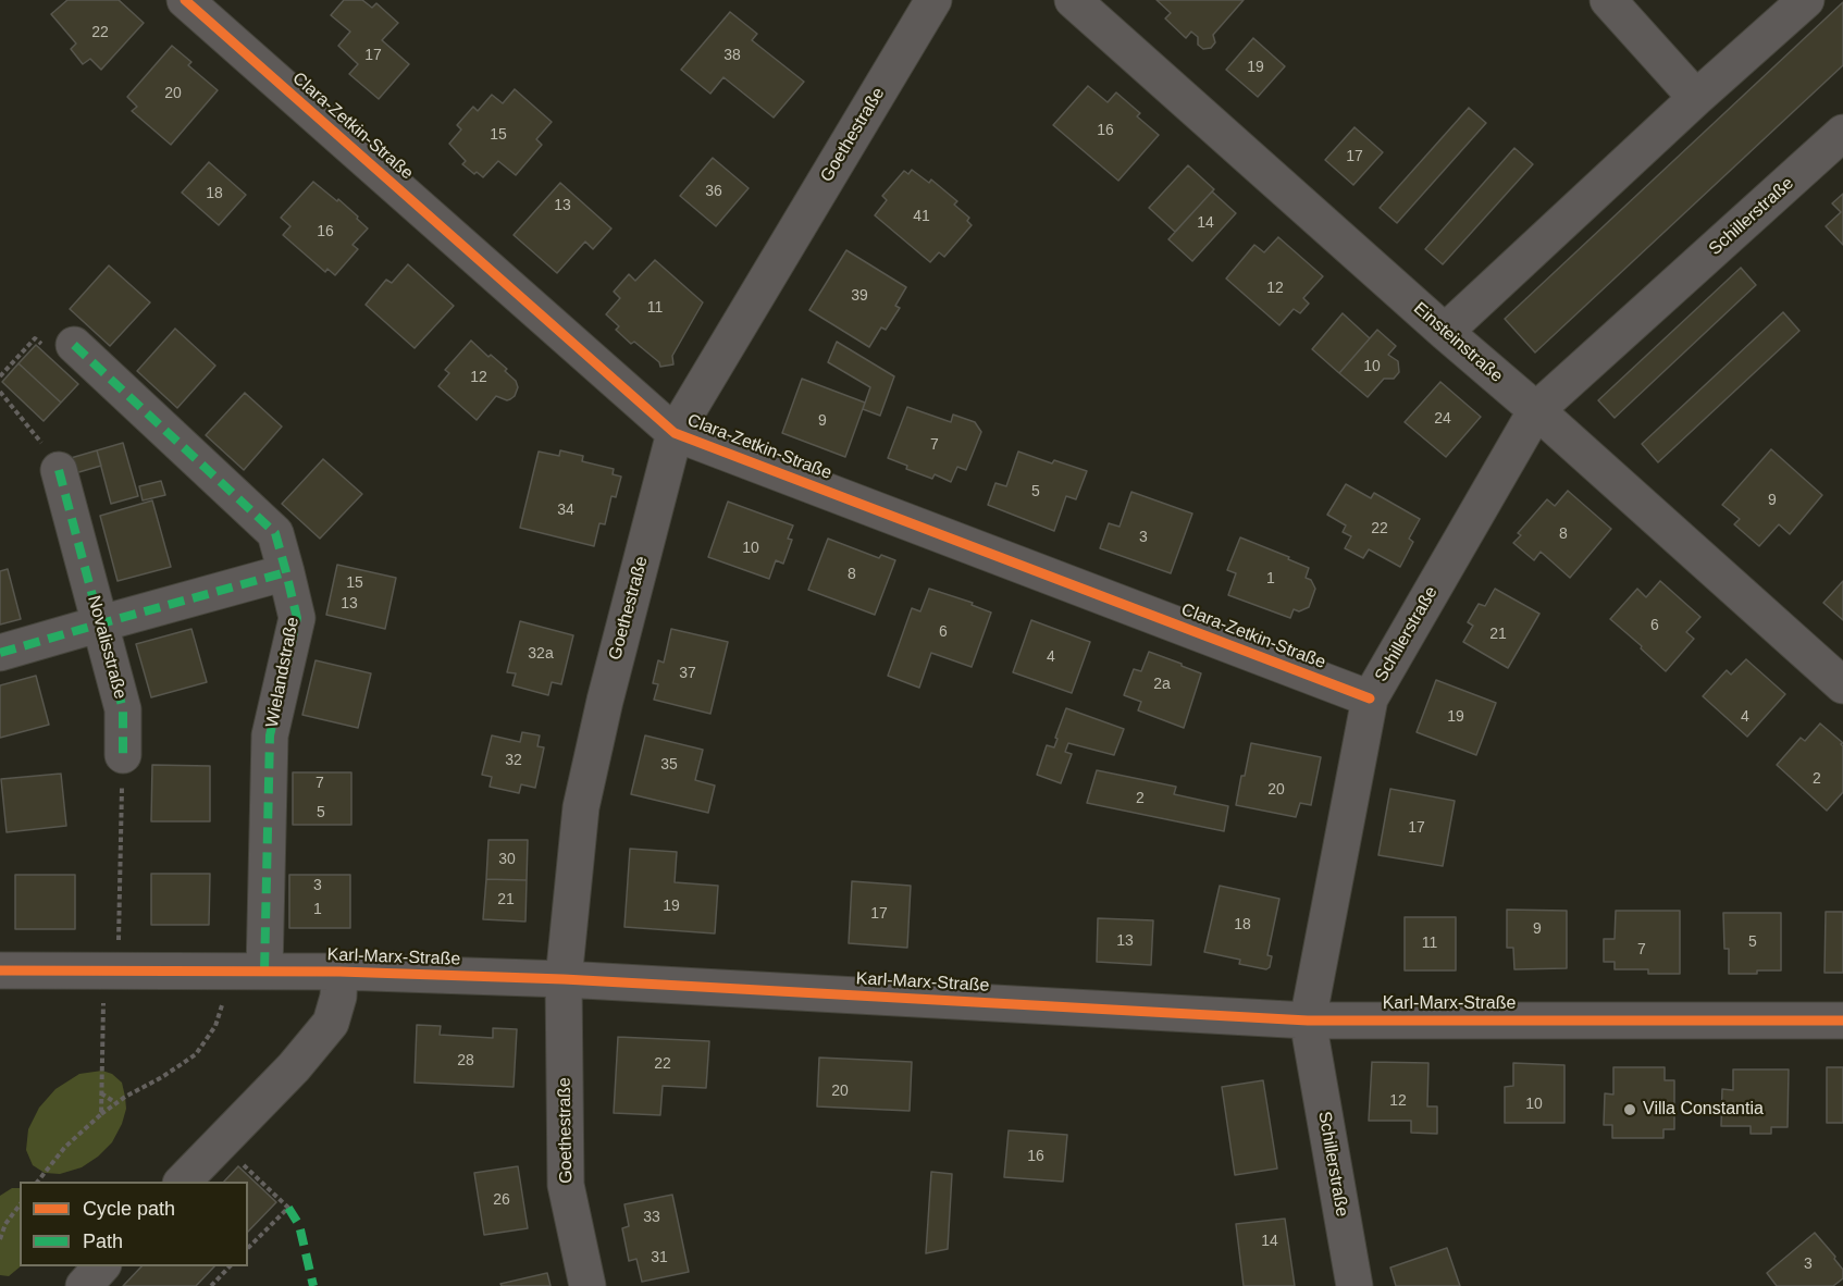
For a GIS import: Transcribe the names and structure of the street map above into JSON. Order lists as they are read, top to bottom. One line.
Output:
{"streets":{"street":["Clara-Zetkin-Straße","Goethestraße","Schillerstraße","Einsteinstraße","Novalisstraße","Wielandstraße","Karl-Marx-Straße"]},"crossings":[["Clara-Zetkin-Straße","Goethestraße"],["Clara-Zetkin-Straße","Schillerstraße"],["Goethestraße","Karl-Marx-Straße"],["Schillerstraße","Einsteinstraße"],["Schillerstraße","Karl-Marx-Straße"],["Wielandstraße","Karl-Marx-Straße"]],"places":["Villa Constantia"],"house_numbers":["22","17","38","19","20","16","15","17","36","18","13","41","14","16","12","39","11","10","12","24","9","7","5","9","34","22","8","3","10","8","1","15","13","6","6","21","32a","4","37","2a","19","4","32","35","2","7","20","2","5","17","30","3","21","19","1","17","18","9","13","5","11","7","28","22","20","12","10","16","26","33","14","31","3"],"legend":["Cycle path","Path"]}
